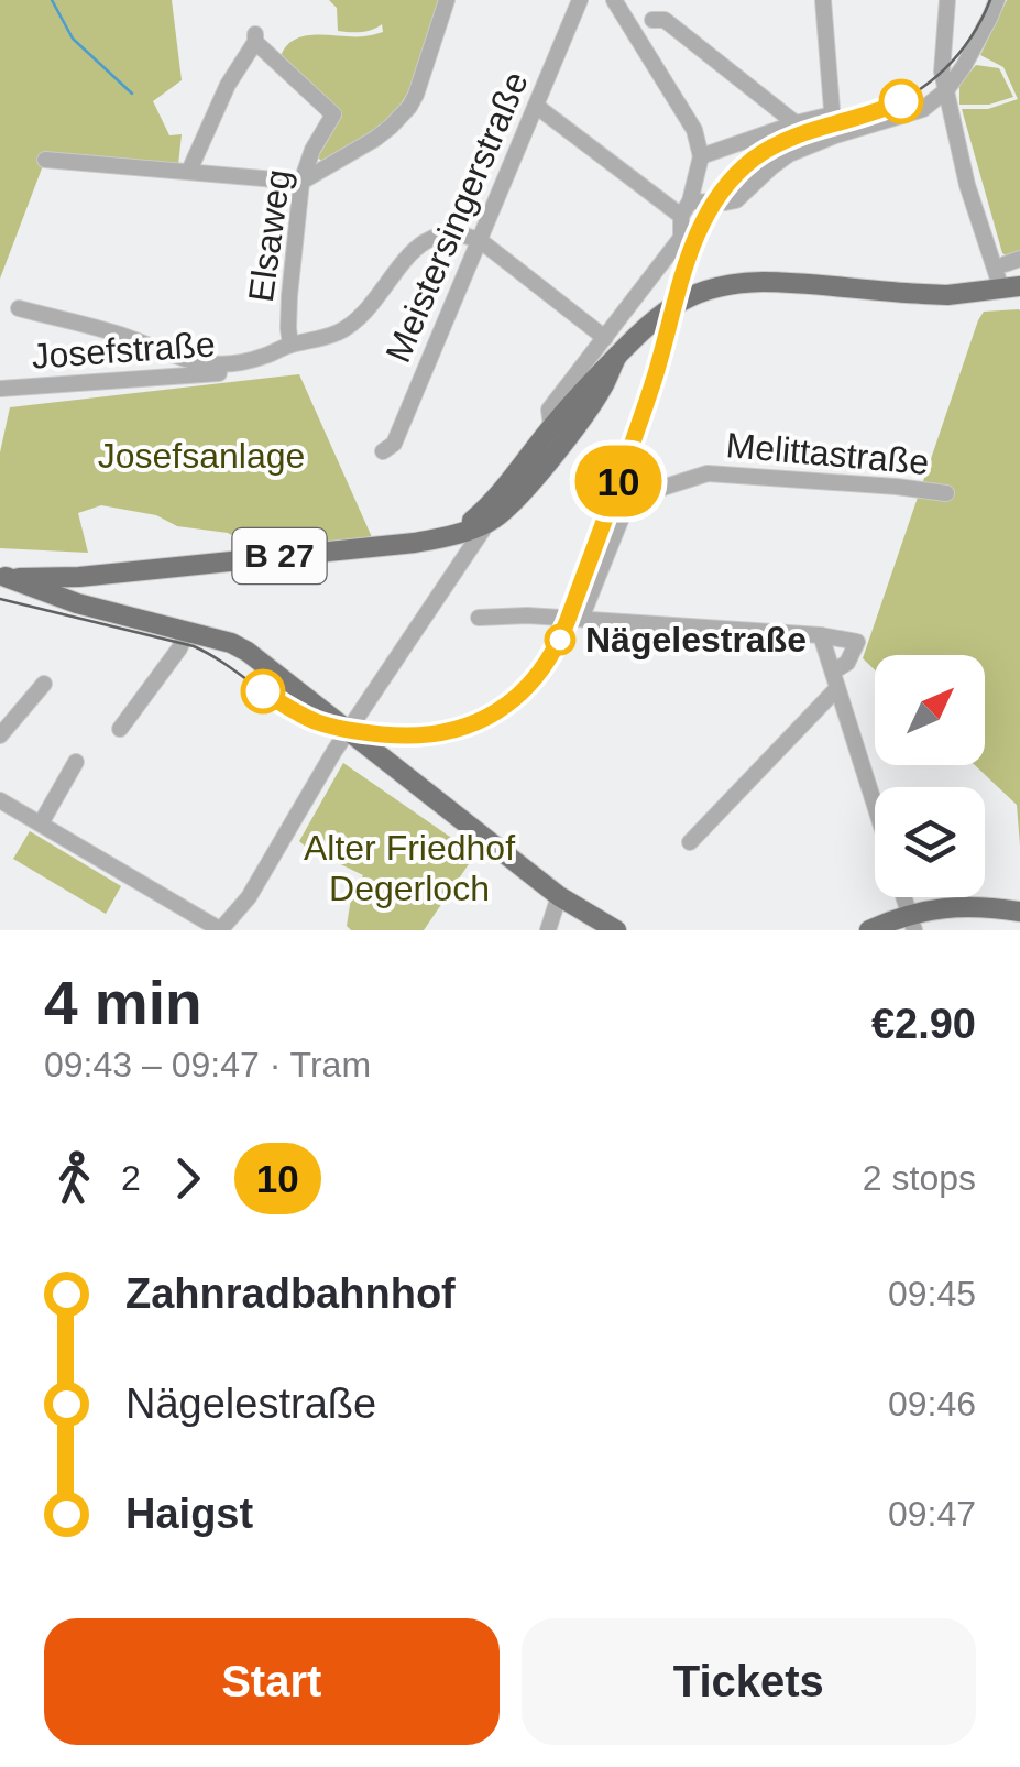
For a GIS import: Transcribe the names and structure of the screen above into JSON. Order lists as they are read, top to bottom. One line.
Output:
{"streets":{"main road":["B 27"],"street":["Meistersingerstraße","Elsaweg","Josefstraße","Melittastraße"]},"parks":["Josefsanlage","Alter Friedhof Degerloch"],"places":["Nägelestraße"],"lines":["tram line 10"],"north":"top right","page":{"on_map":"10","heading":["4 min","09:43 – 09:47 · Tram","€2.90"],"legs":["2","10","2 stops"],"list":[{"name":"Zahnradbahnhof","value":"09:45"},{"name":"Nägelestraße","value":"09:46"},{"name":"Haigst","value":"09:47"}],"buttons":["Start","Tickets"]}}
